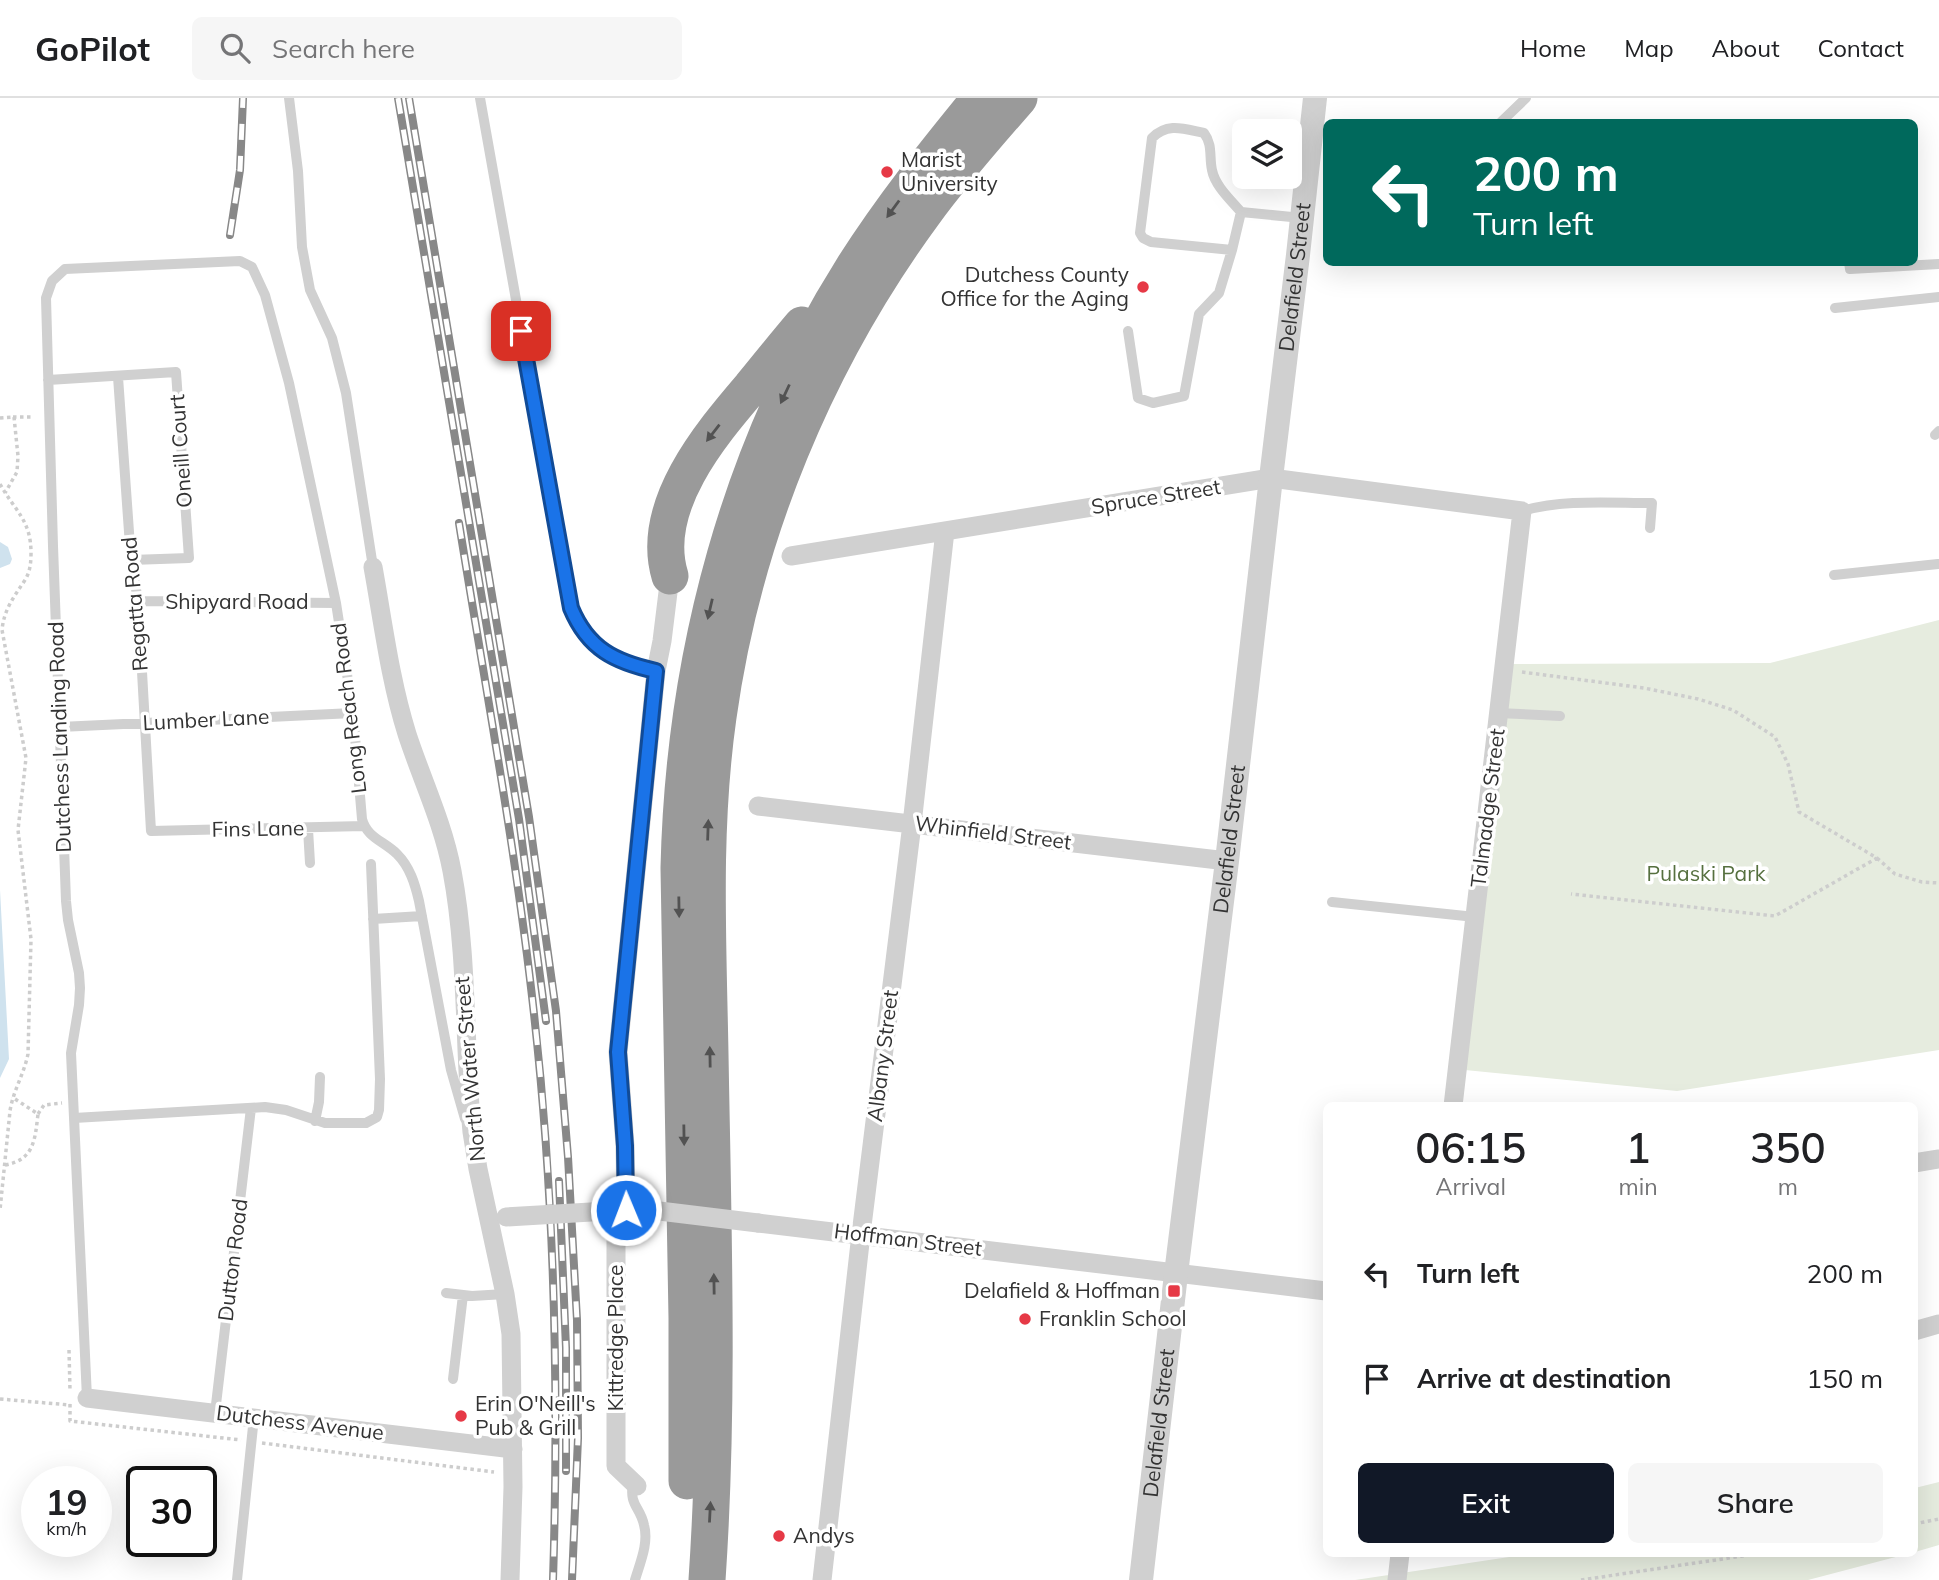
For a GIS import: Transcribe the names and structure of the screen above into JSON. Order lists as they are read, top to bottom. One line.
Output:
{"streets":{"street":["Delafield Street","Spruce Street","Talmadge Street","Whinfield Street","Albany Street","North Water Street","Hoffman Street","Kittredge Place","Dutchess Avenue"],"lane":["Oneill Court","Shipyard Road","Regatta Road","Long Reach Road","Lumber Lane","Dutchess Landing Road","Fins Lane","Dutton Road"]},"crossings":[["Delafield Street","Spruce Street"],["Delafield Street","Whinfield Street"],["Delafield Street","Hoffman Street"],["Oneill Court","Regatta Road"],["Oneill Court","Dutchess Landing Road"],["Spruce Street","Talmadge Street"],["Spruce Street","Albany Street"],["Shipyard Road","Regatta Road"],["Shipyard Road","Long Reach Road"],["Regatta Road","Lumber Lane"],["Regatta Road","Fins Lane"],["Long Reach Road","Lumber Lane"],["Long Reach Road","Dutchess Landing Road"],["Long Reach Road","Fins Lane"],["Lumber Lane","Dutchess Landing Road"],["Dutchess Landing Road","Dutchess Avenue"],["Whinfield Street","Albany Street"],["Albany Street","Hoffman Street"],["North Water Street","Hoffman Street"],["North Water Street","Dutchess Avenue"],["Hoffman Street","Kittredge Place"],["Dutton Road","Dutchess Avenue"]],"parks":["Pulaski Park"],"places":{"other":["Marist University","Dutchess County Office for the Aging","Franklin School","Erin O'Neill's Pub & Grill","Andys"],"transit":["Delafield & Hoffman"]},"page":{"header":"GoPilot","search":"Search here","nav":["Home","Map","About","Contact"],"turn":["200 m","Turn left"],"eta":["06:15","Arrival","1","min","350","m"],"list":[{"name":"Turn left","value":"200 m"},{"name":"Arrive at destination","value":"150 m"}],"buttons":["Exit","Share"],"speed":"19 km/h","limit":"30"}}
